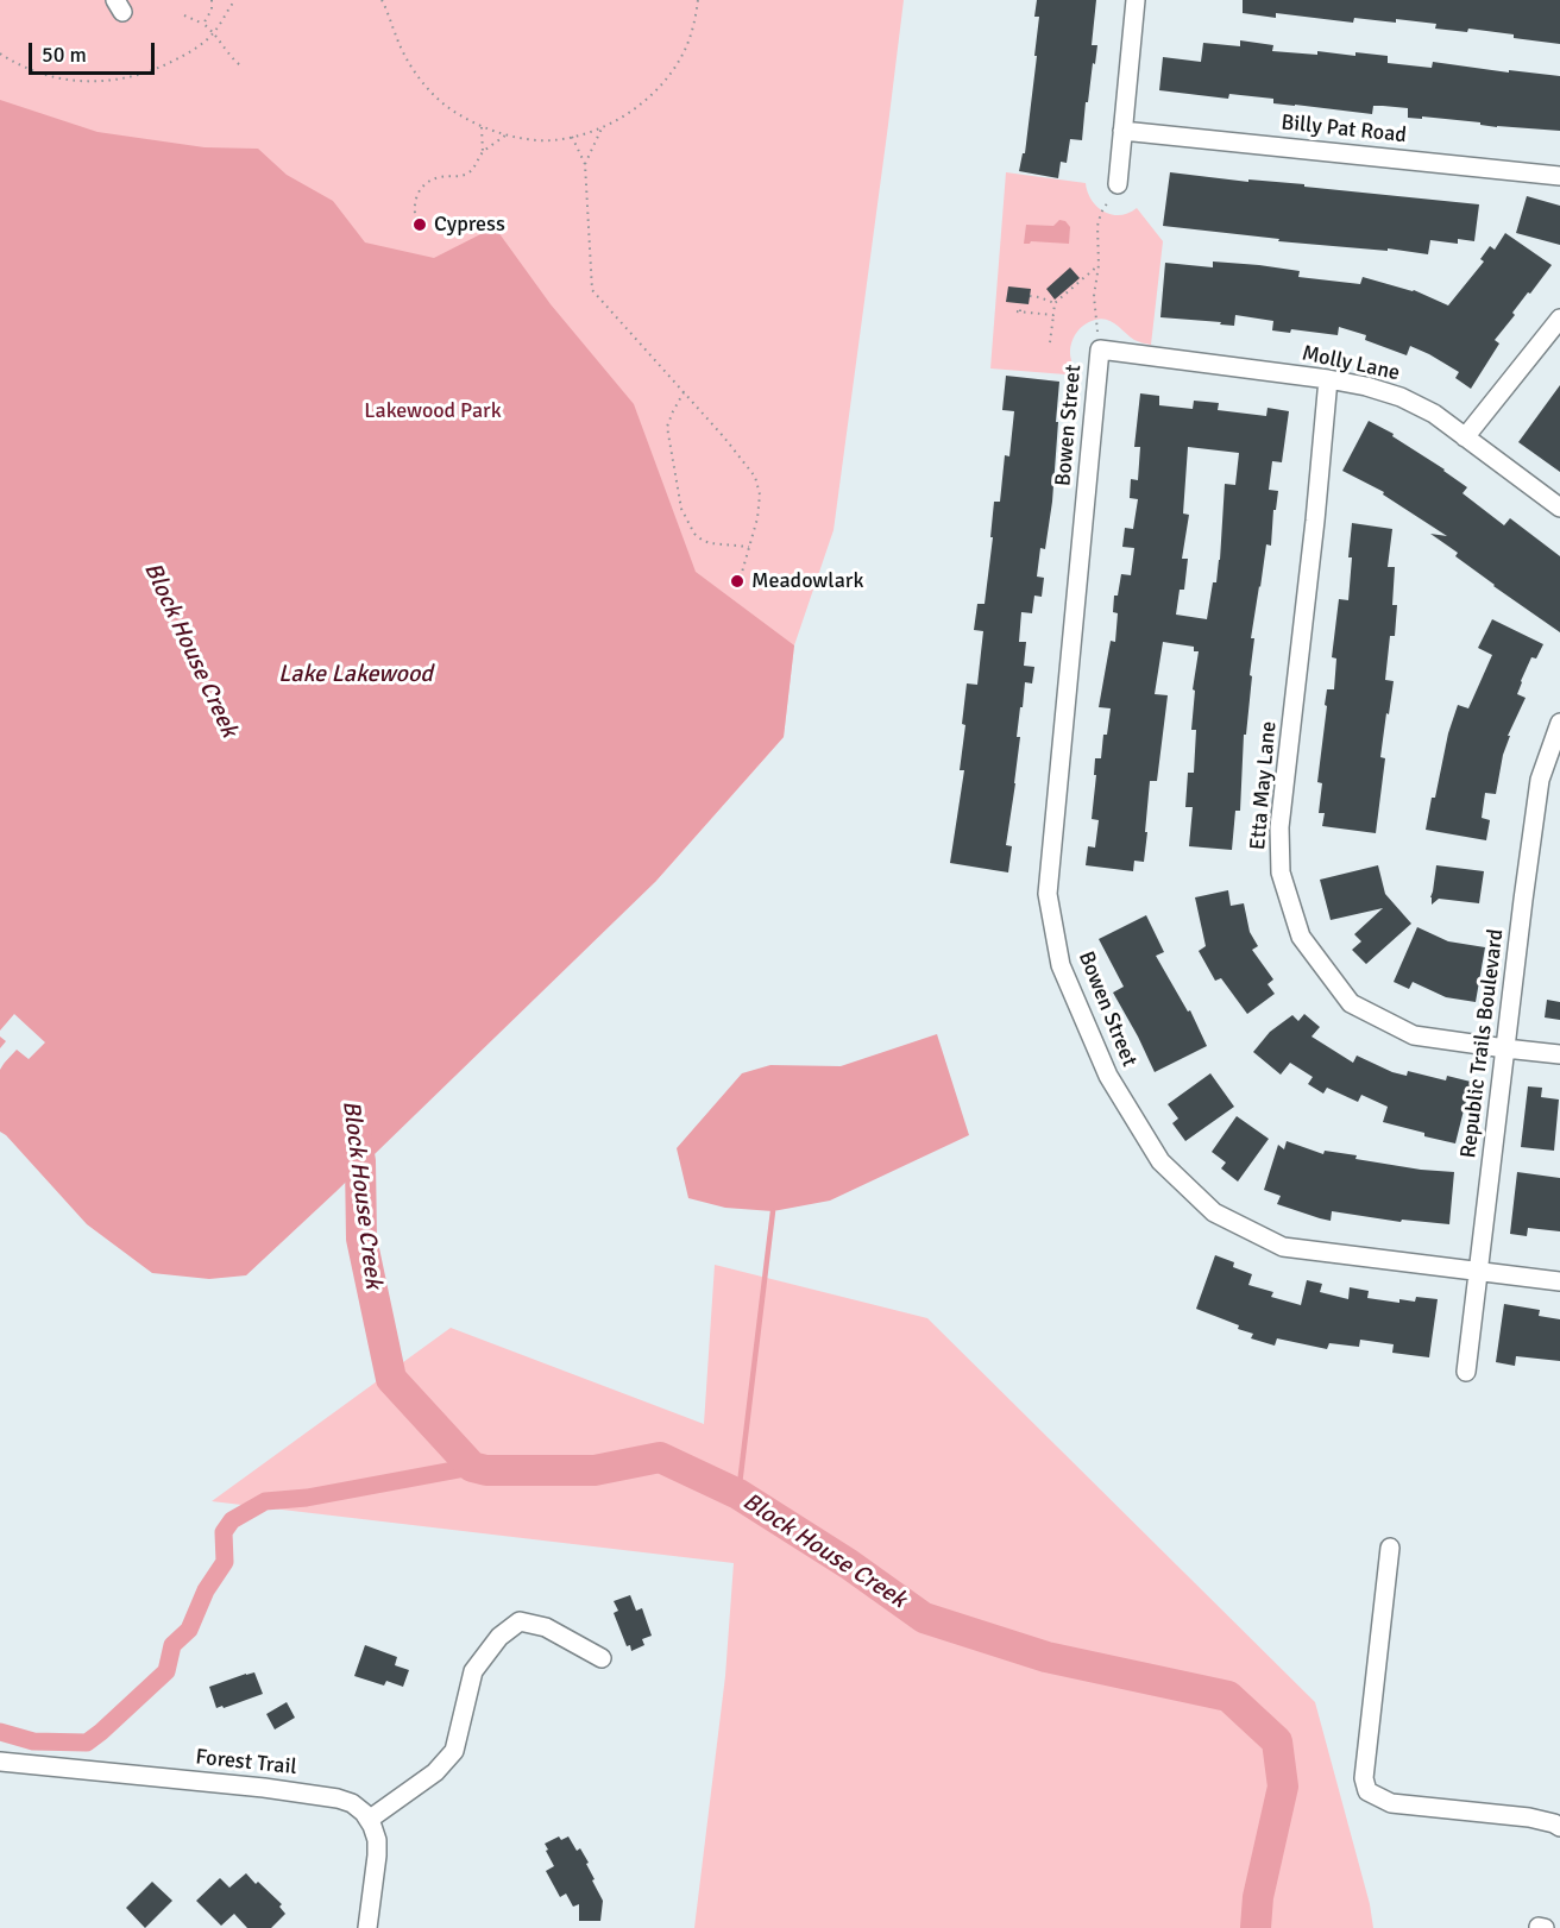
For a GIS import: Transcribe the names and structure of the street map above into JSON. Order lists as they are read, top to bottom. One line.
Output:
{"streets":{"street":["Billy Pat Road","Molly Lane","Bowen Street","Etta May Lane","Republic Trails Boulevard","Forest Trail"]},"crossings":[["Molly Lane","Bowen Street"],["Molly Lane","Etta May Lane"],["Bowen Street","Republic Trails Boulevard"],["Etta May Lane","Republic Trails Boulevard"]],"water":["Block House Creek","Lake Lakewood"],"parks":["Lakewood Park"],"places":["Cypress","Meadowlark"],"scale_bar":"50 m"}
